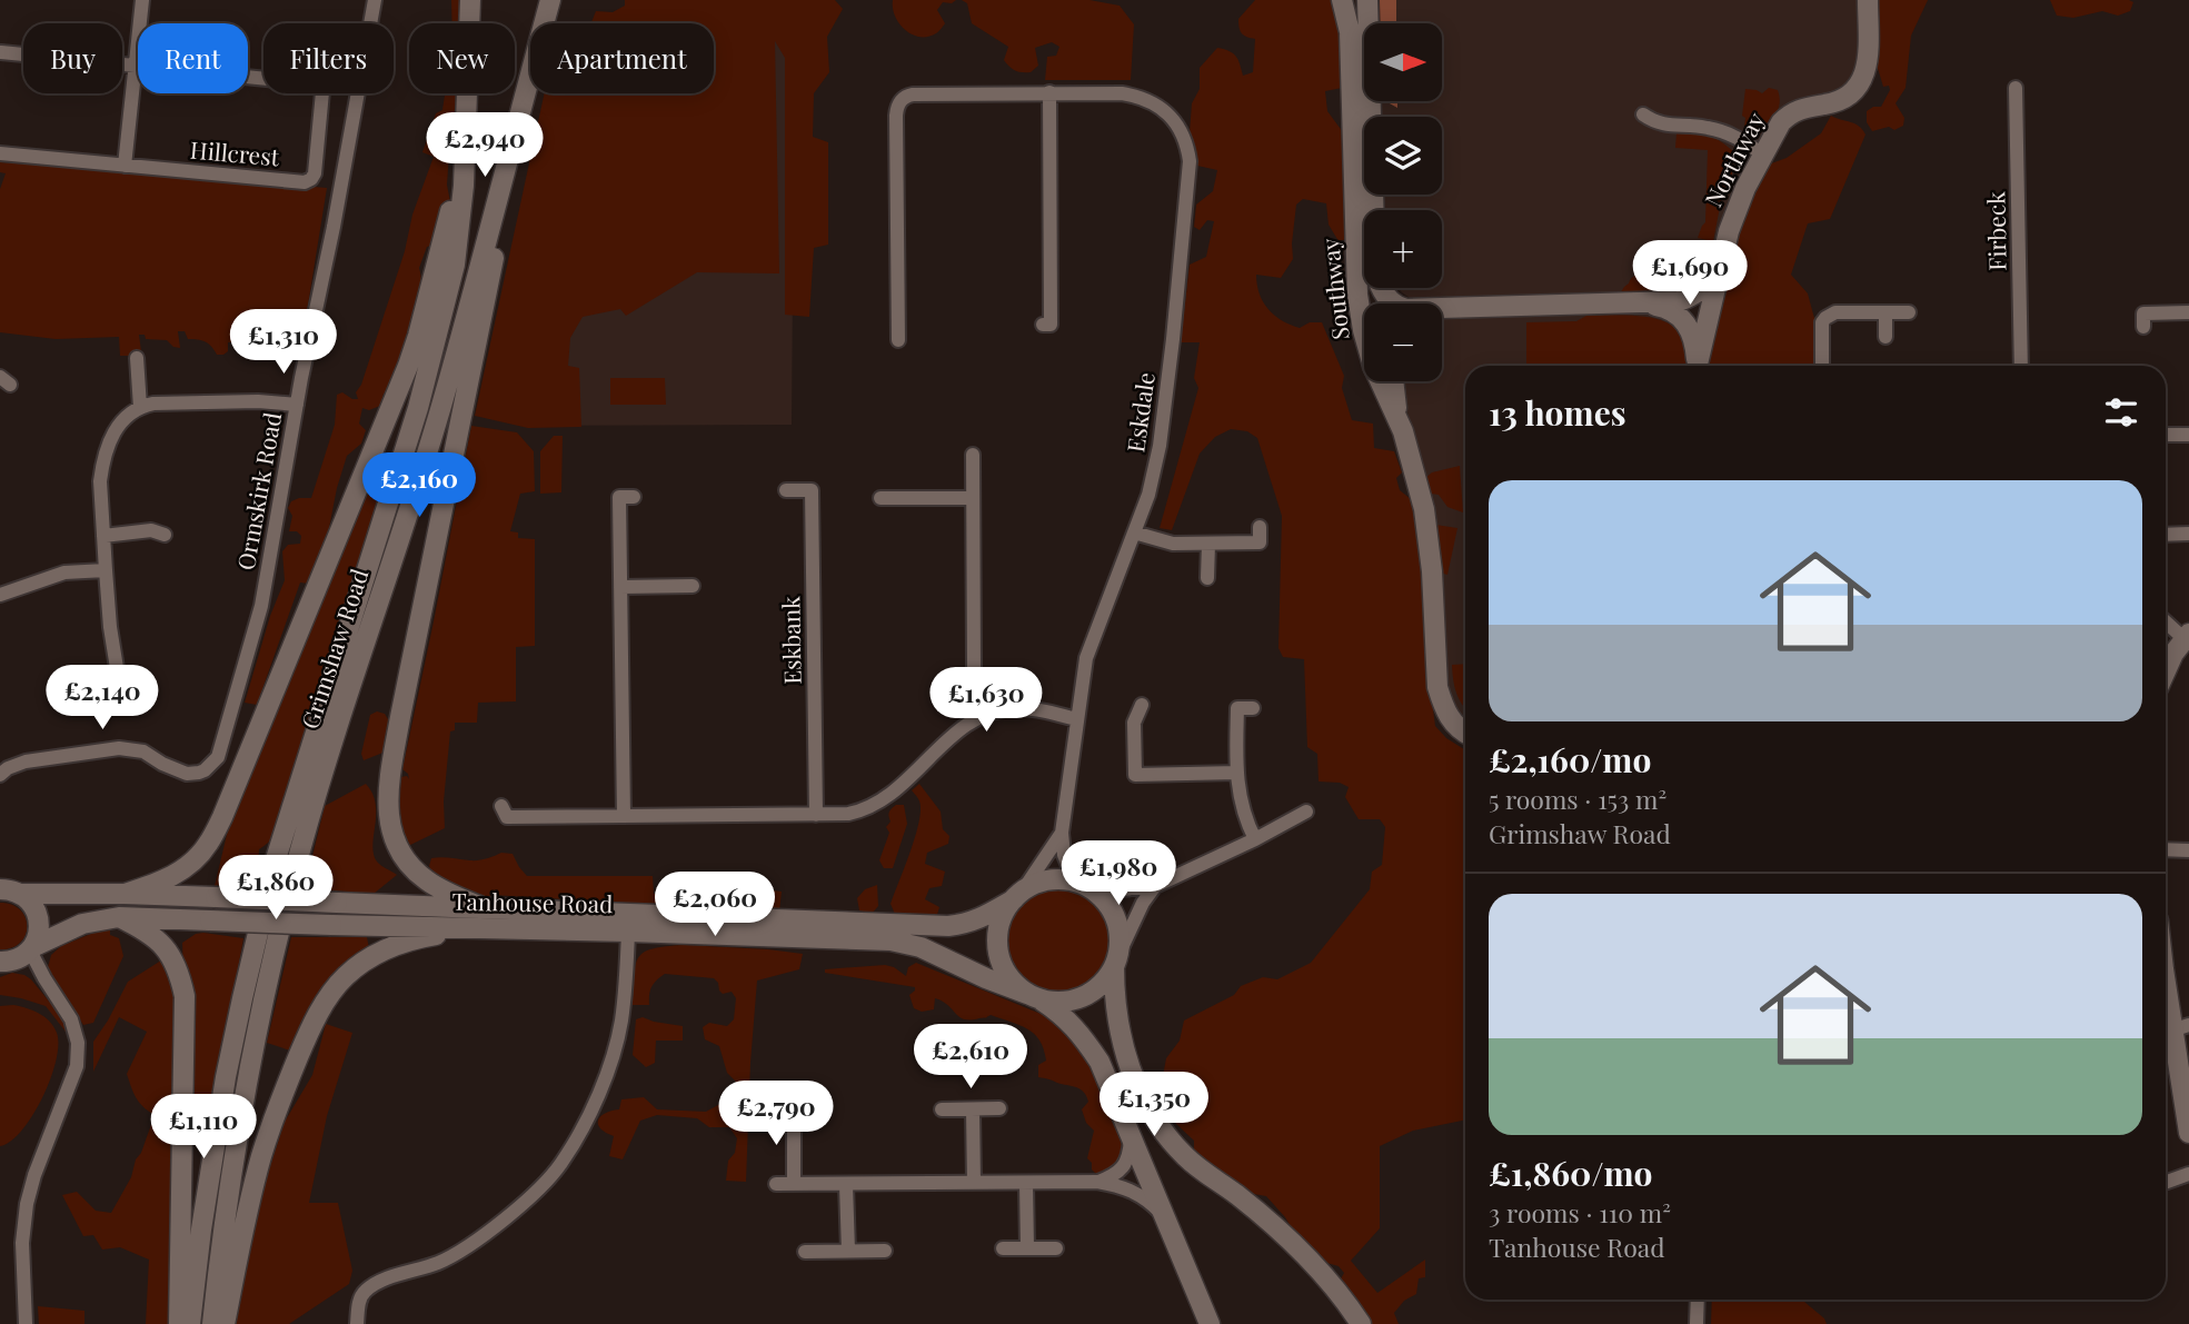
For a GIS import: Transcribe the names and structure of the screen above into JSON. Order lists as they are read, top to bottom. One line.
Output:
{"streets":{"street":["Hillcrest","Northway","Firbeck","Southway","Eskdale","Ormskirk Road","Eskbank","Grimshaw Road","Tanhouse Road"]},"crossings":[["Northway","Southway"],["Eskdale","Tanhouse Road"]],"north":"right","page":{"map_buttons":["+","−"],"chip":["Buy","Rent","Filters","New","Apartment"],"price":["£2,940","£1,690","£1,310","£2,160","£2,140","£1,630","£1,980","£1,860","£2,060","£2,610","£1,350","£2,790","£1,110"],"heading":"13 homes","list":[{"name":"£2,160/mo","note":"5 rooms · 153 m² · Grimshaw Road"},{"name":"£1,860/mo","note":"3 rooms · 110 m² · Tanhouse Road"}]}}
